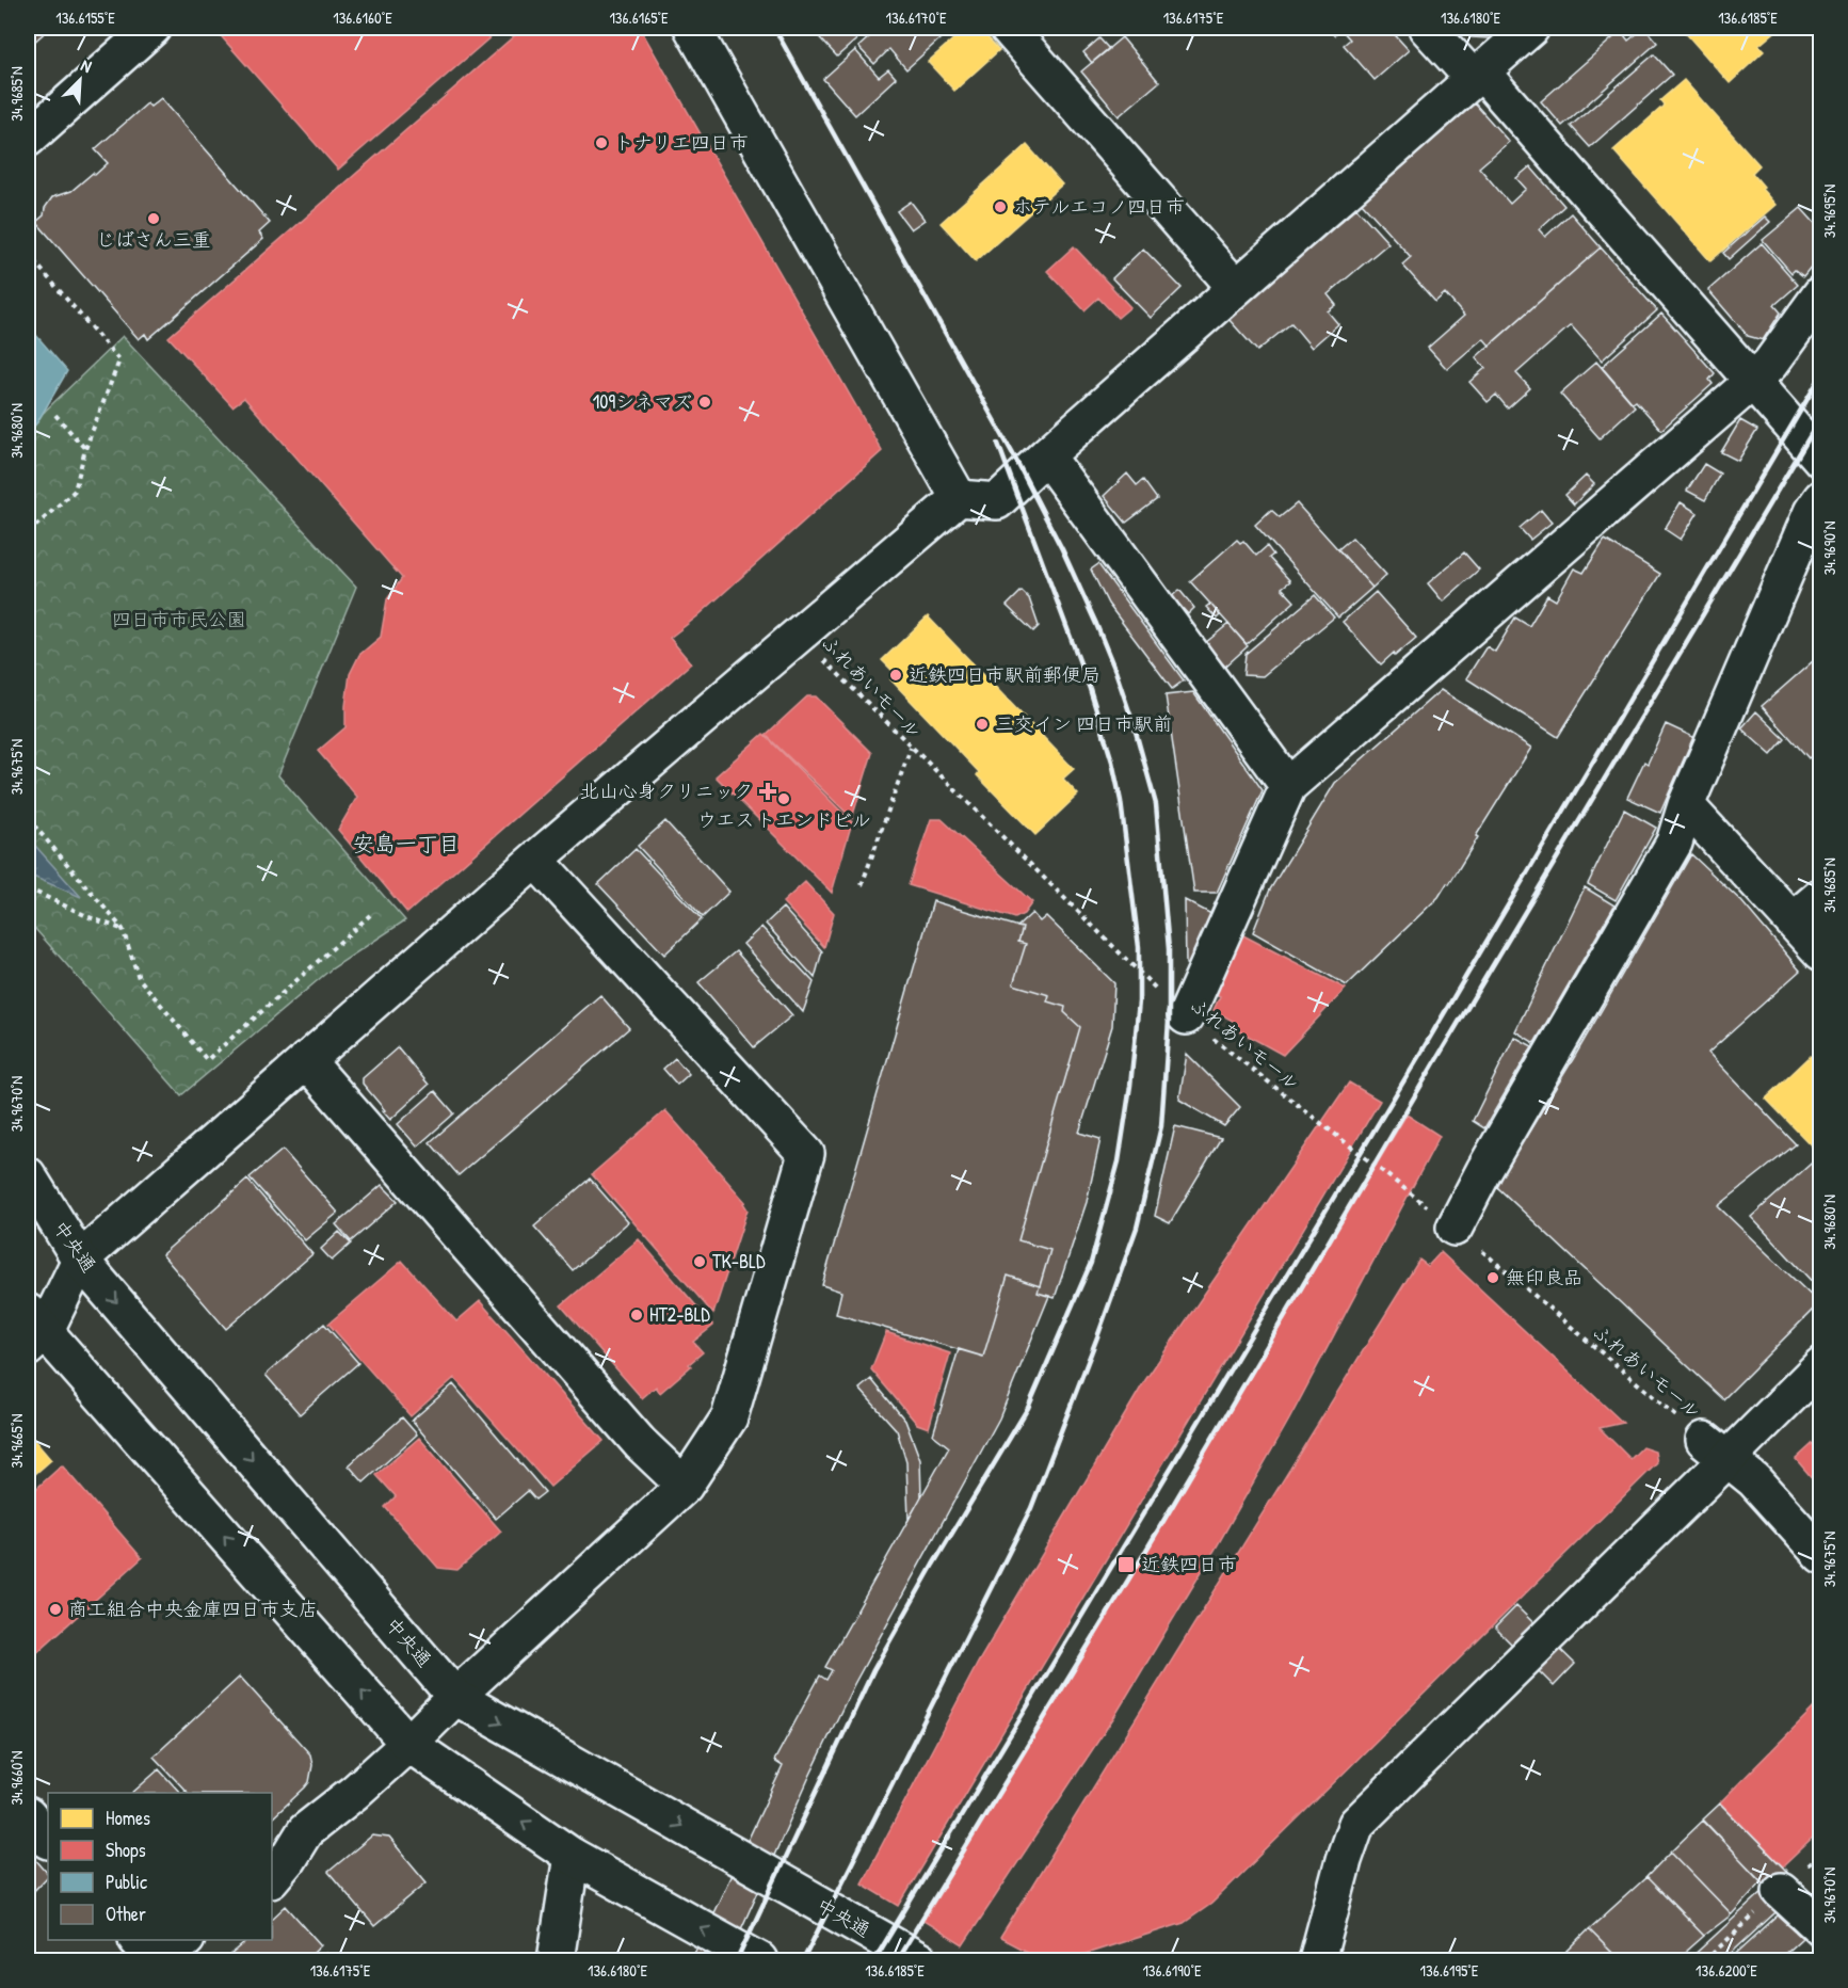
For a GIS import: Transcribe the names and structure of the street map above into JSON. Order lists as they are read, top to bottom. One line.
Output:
{"streets":{"street":["中央通"],"path":["ふれあいモール"]},"districts":["安島一丁目"],"parks":["四日市市民公園"],"places":{"other":["トナリエ四日市","ホテルエコノ四日市","じばさん三重","109シネマズ","近鉄四日市駅前郵便局","三交イン 四日市駅前","ウエストエンドビル","TK-BLD","無印良品","HT2-BLD","商工組合中央金庫四日市支店"],"health":["北山心身クリニック"],"transit":["近鉄四日市"]},"legend":["Homes","Shops","Public","Other"],"north":"top right","coordinates":["136.6155°E","136.6160°E","136.6165°E","136.6170°E","136.6175°E","136.6180°E","136.6185°E","34.9685°N","34.9695°N","34.9680°N","34.9690°N","34.9675°N","34.9670°N","34.9665°N","34.9660°N","136.6190°E","136.6195°E","136.6200°E"]}
